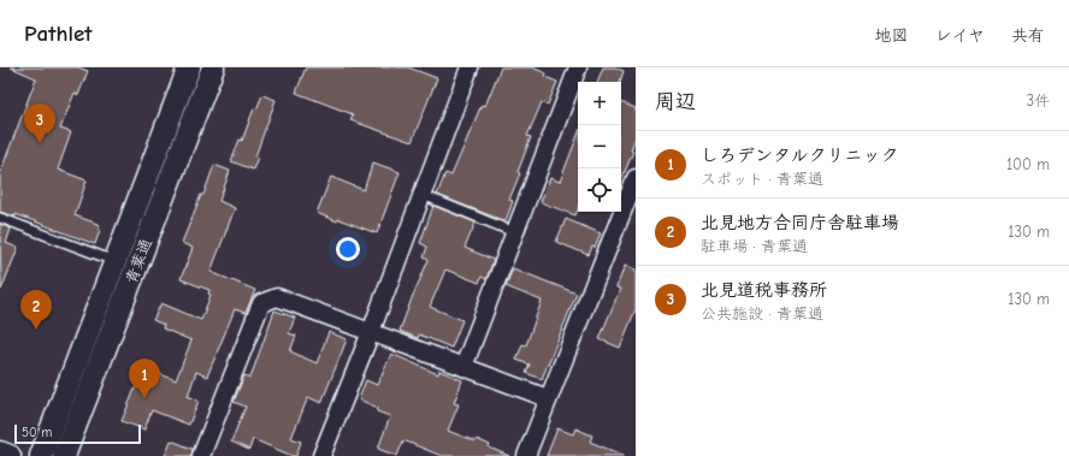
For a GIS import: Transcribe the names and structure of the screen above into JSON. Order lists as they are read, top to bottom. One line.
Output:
{"streets":{"street":["青葉通"]},"scale_bar":"50 m","page":{"header":"Pathlet","nav":["地図","レイヤ","共有"],"heading":["周辺","3件"],"map_buttons":["+","−"],"pins":["3","2","1"],"list":[{"mark":"1","name":"しろデンタルクリニック","note":"スポット · 青葉通","value":"100 m"},{"mark":"2","name":"北見地方合同庁舎駐車場","note":"駐車場 · 青葉通","value":"130 m"},{"mark":"3","name":"北見道税事務所","note":"公共施設 · 青葉通","value":"130 m"}],"scale":"50 m"}}
